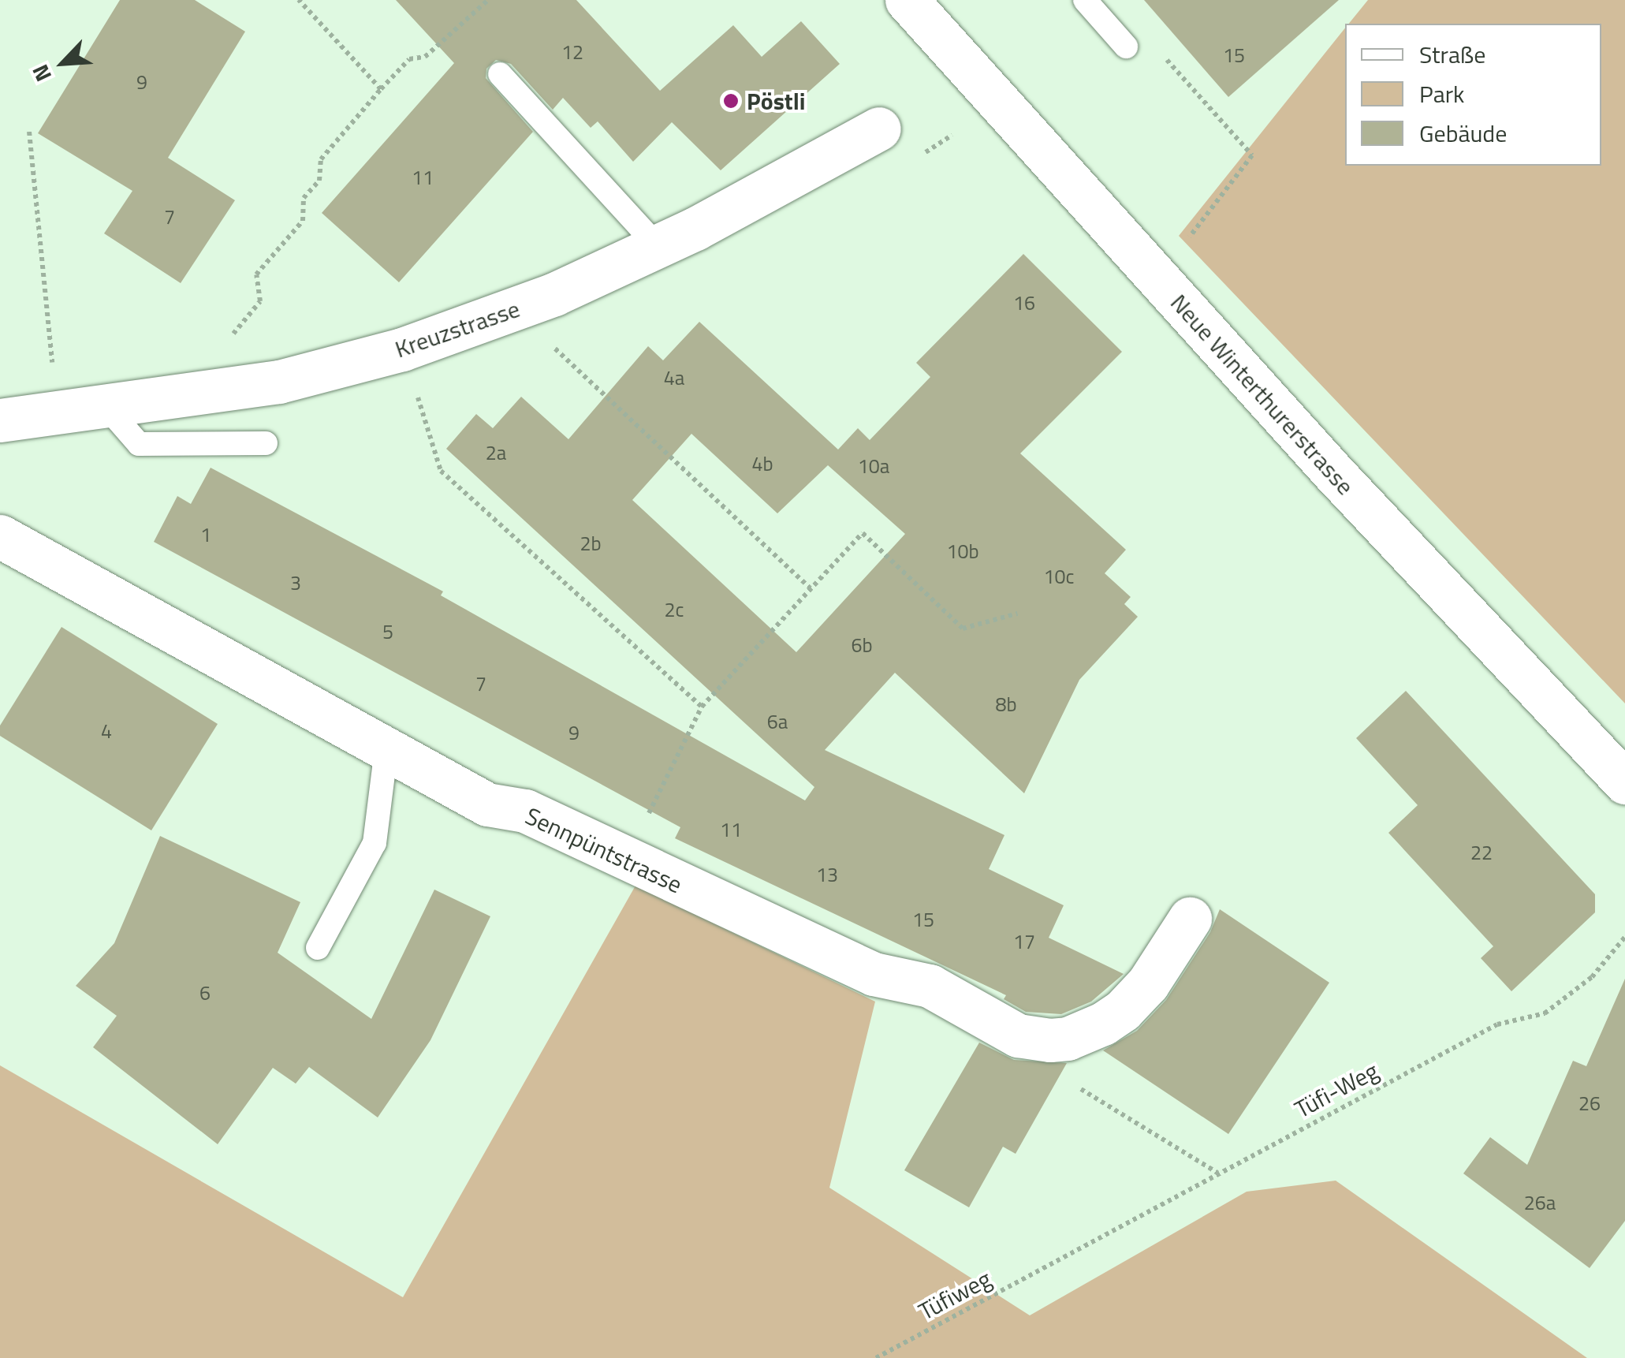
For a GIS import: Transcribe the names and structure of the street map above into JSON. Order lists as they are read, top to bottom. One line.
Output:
{"streets":{"street":["Kreuzstrasse","Neue Winterthurerstrasse","Sennpüntstrasse"],"path":["Tüfi-Weg","Tüfiweg"]},"crossings":[["Tüfi-Weg","Tüfiweg"]],"places":["Pöstli"],"house_numbers":["12","15","9","11","7","16","4a","2a","4b","10a","1","2b","10b","10c","3","2c","5","6b","7","8b","6a","4","9","11","22","13","15","17","6","26","26a"],"legend":["Straße","Park","Gebäude"],"north":"bottom left"}
